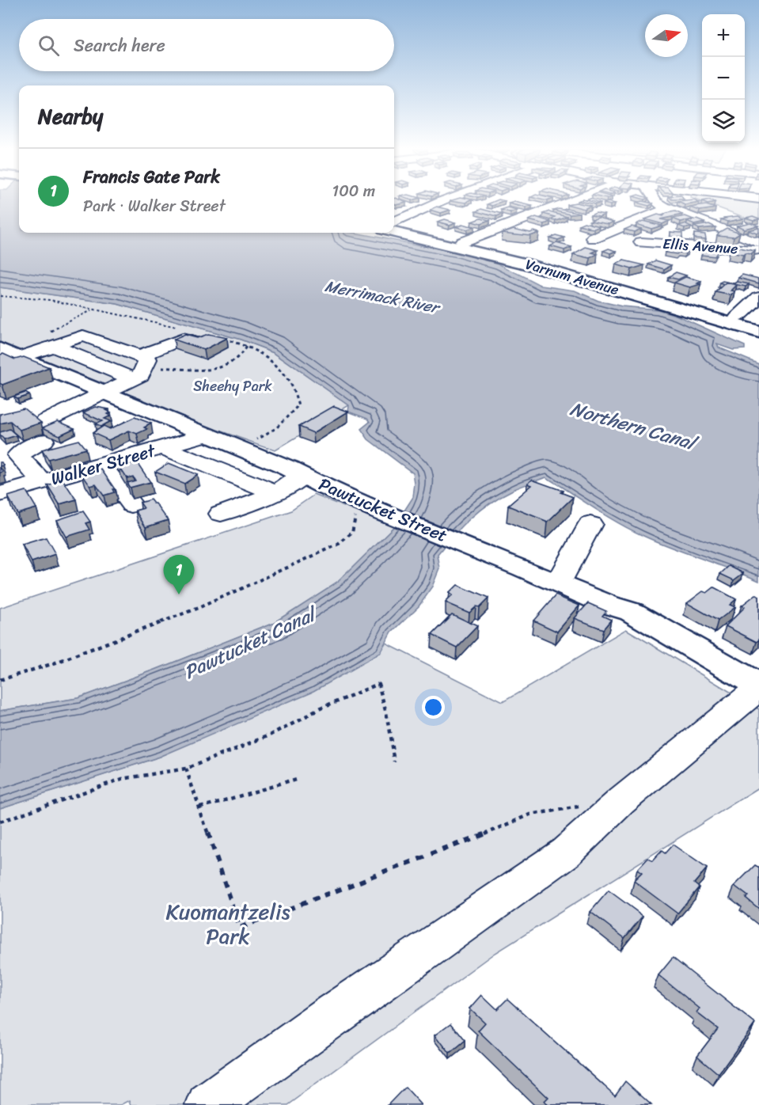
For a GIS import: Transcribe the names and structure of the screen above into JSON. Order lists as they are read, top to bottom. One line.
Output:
{"streets":{"main road":["Varnum Avenue","Pawtucket Street"],"street":["Ellis Avenue","Walker Street"]},"crossings":[["Walker Street","Pawtucket Street"]],"water":["Merrimack River","Northern Canal","Pawtucket Canal"],"parks":["Sheehy Park","Kuomantzelis Park"],"north":"right","page":{"map_buttons":["+","−"],"search":"Search here","heading":"Nearby","list":[{"mark":"1","name":"Francis Gate Park","note":"Park · Walker Street","value":"100 m"}],"pins":"1"}}
